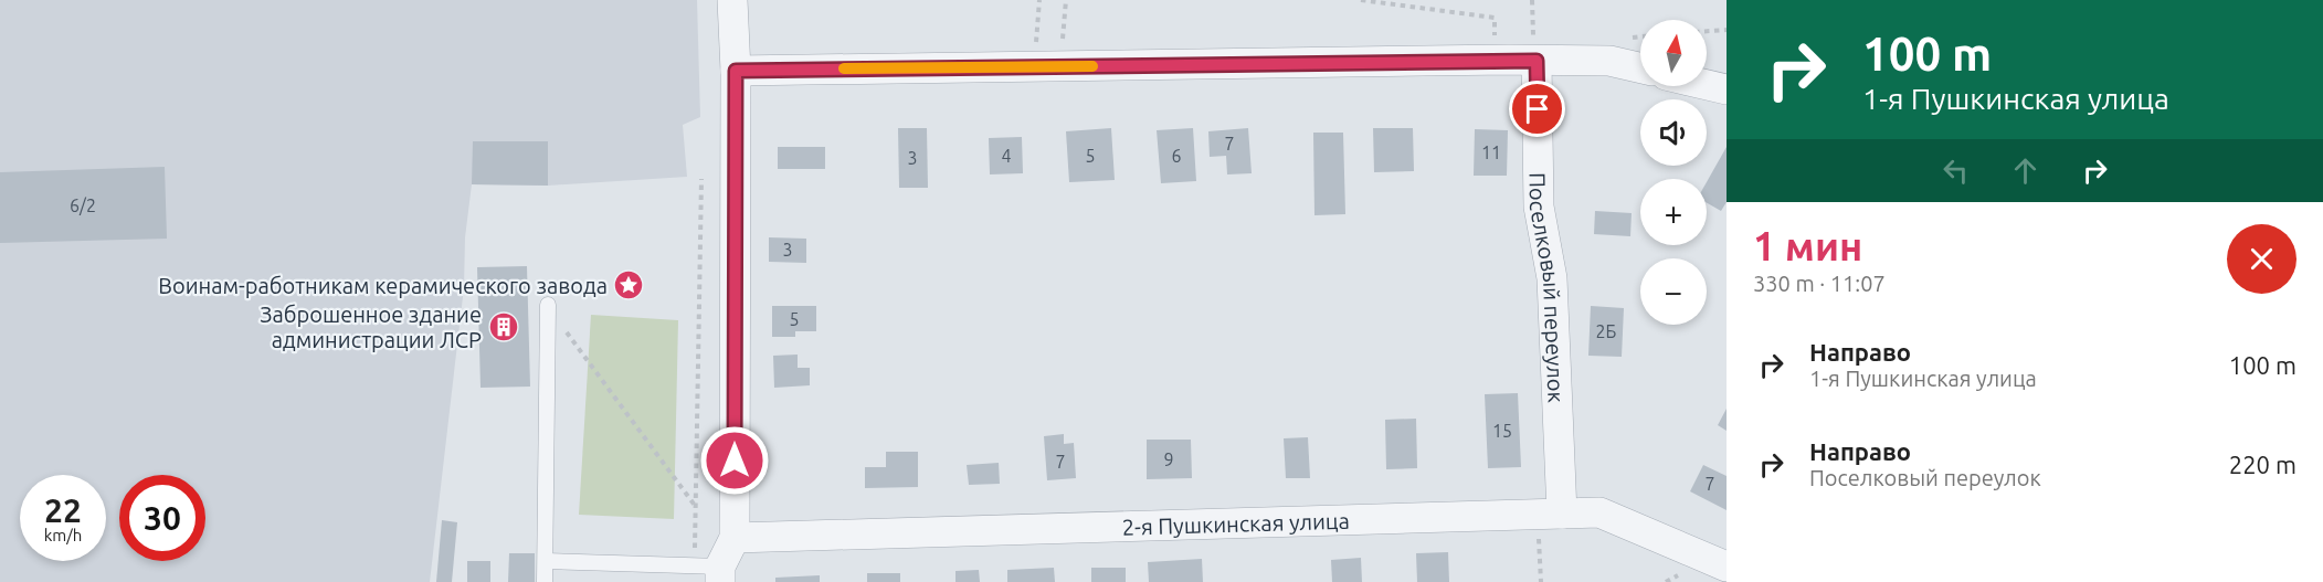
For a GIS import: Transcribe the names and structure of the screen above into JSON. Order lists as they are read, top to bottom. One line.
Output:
{"streets":{"street":["Поселковый переулок","2-я Пушкинская улица"]},"crossings":[["Поселковый переулок","2-я Пушкинская улица"]],"places":{"place":["Воинам-работникам керамического завода"],"building":["Заброшенное здание администрации ЛСР"]},"house_numbers":["7","11","4","5","6","3","6/2","3","5","2Б","15","9","7","7"],"north":"top","page":{"turn":["100 m","1-я Пушкинская улица"],"map_buttons":["+","−"],"heading":["1 мин","330 m · 11:07"],"list":[{"name":"Направо","note":"1-я Пушкинская улица","value":"100 m"},{"name":"Направо","note":"Поселковый переулок","value":"220 m"}],"speed":"22 km/h","limit":"30"}}
